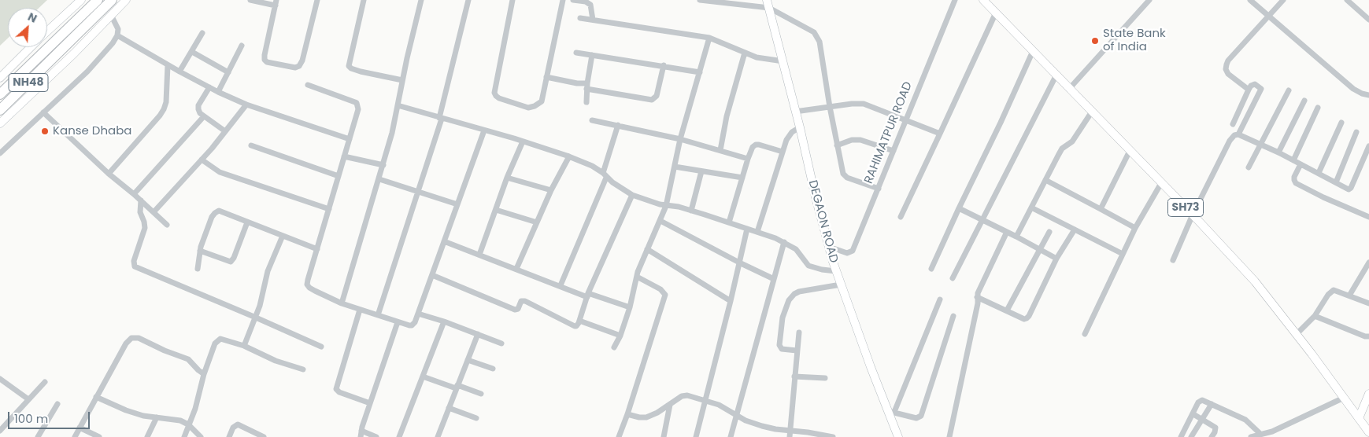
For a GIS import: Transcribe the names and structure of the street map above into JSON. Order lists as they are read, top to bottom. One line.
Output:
{"streets":{"highway":["NH48"],"main road":["SH73","DEGAON ROAD"],"street":["RAHIMATPUR ROAD"]},"crossings":[["RAHIMATPUR ROAD","DEGAON ROAD"]],"places":["State Bank of India","Kanse Dhaba"],"scale_bar":"100 m","north":"top right"}
